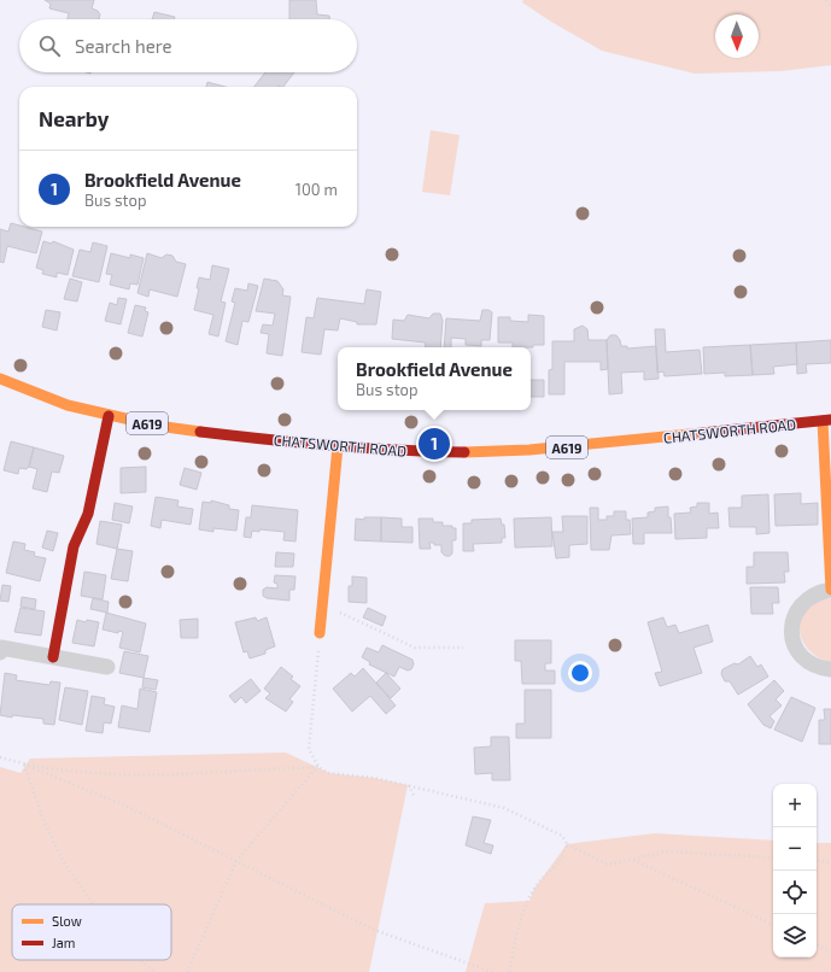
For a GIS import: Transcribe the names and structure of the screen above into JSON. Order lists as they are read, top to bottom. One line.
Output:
{"streets":{"main road":["A619","CHATSWORTH ROAD"]},"legend":["Slow","Jam"],"north":"bottom","page":{"search":"Search here","heading":"Nearby","list":[{"mark":"1","name":"Brookfield Avenue","note":"Bus stop","value":"100 m"}],"popup":["Brookfield Avenue","Bus stop"],"pins":"1","map_buttons":["+","−"]}}
